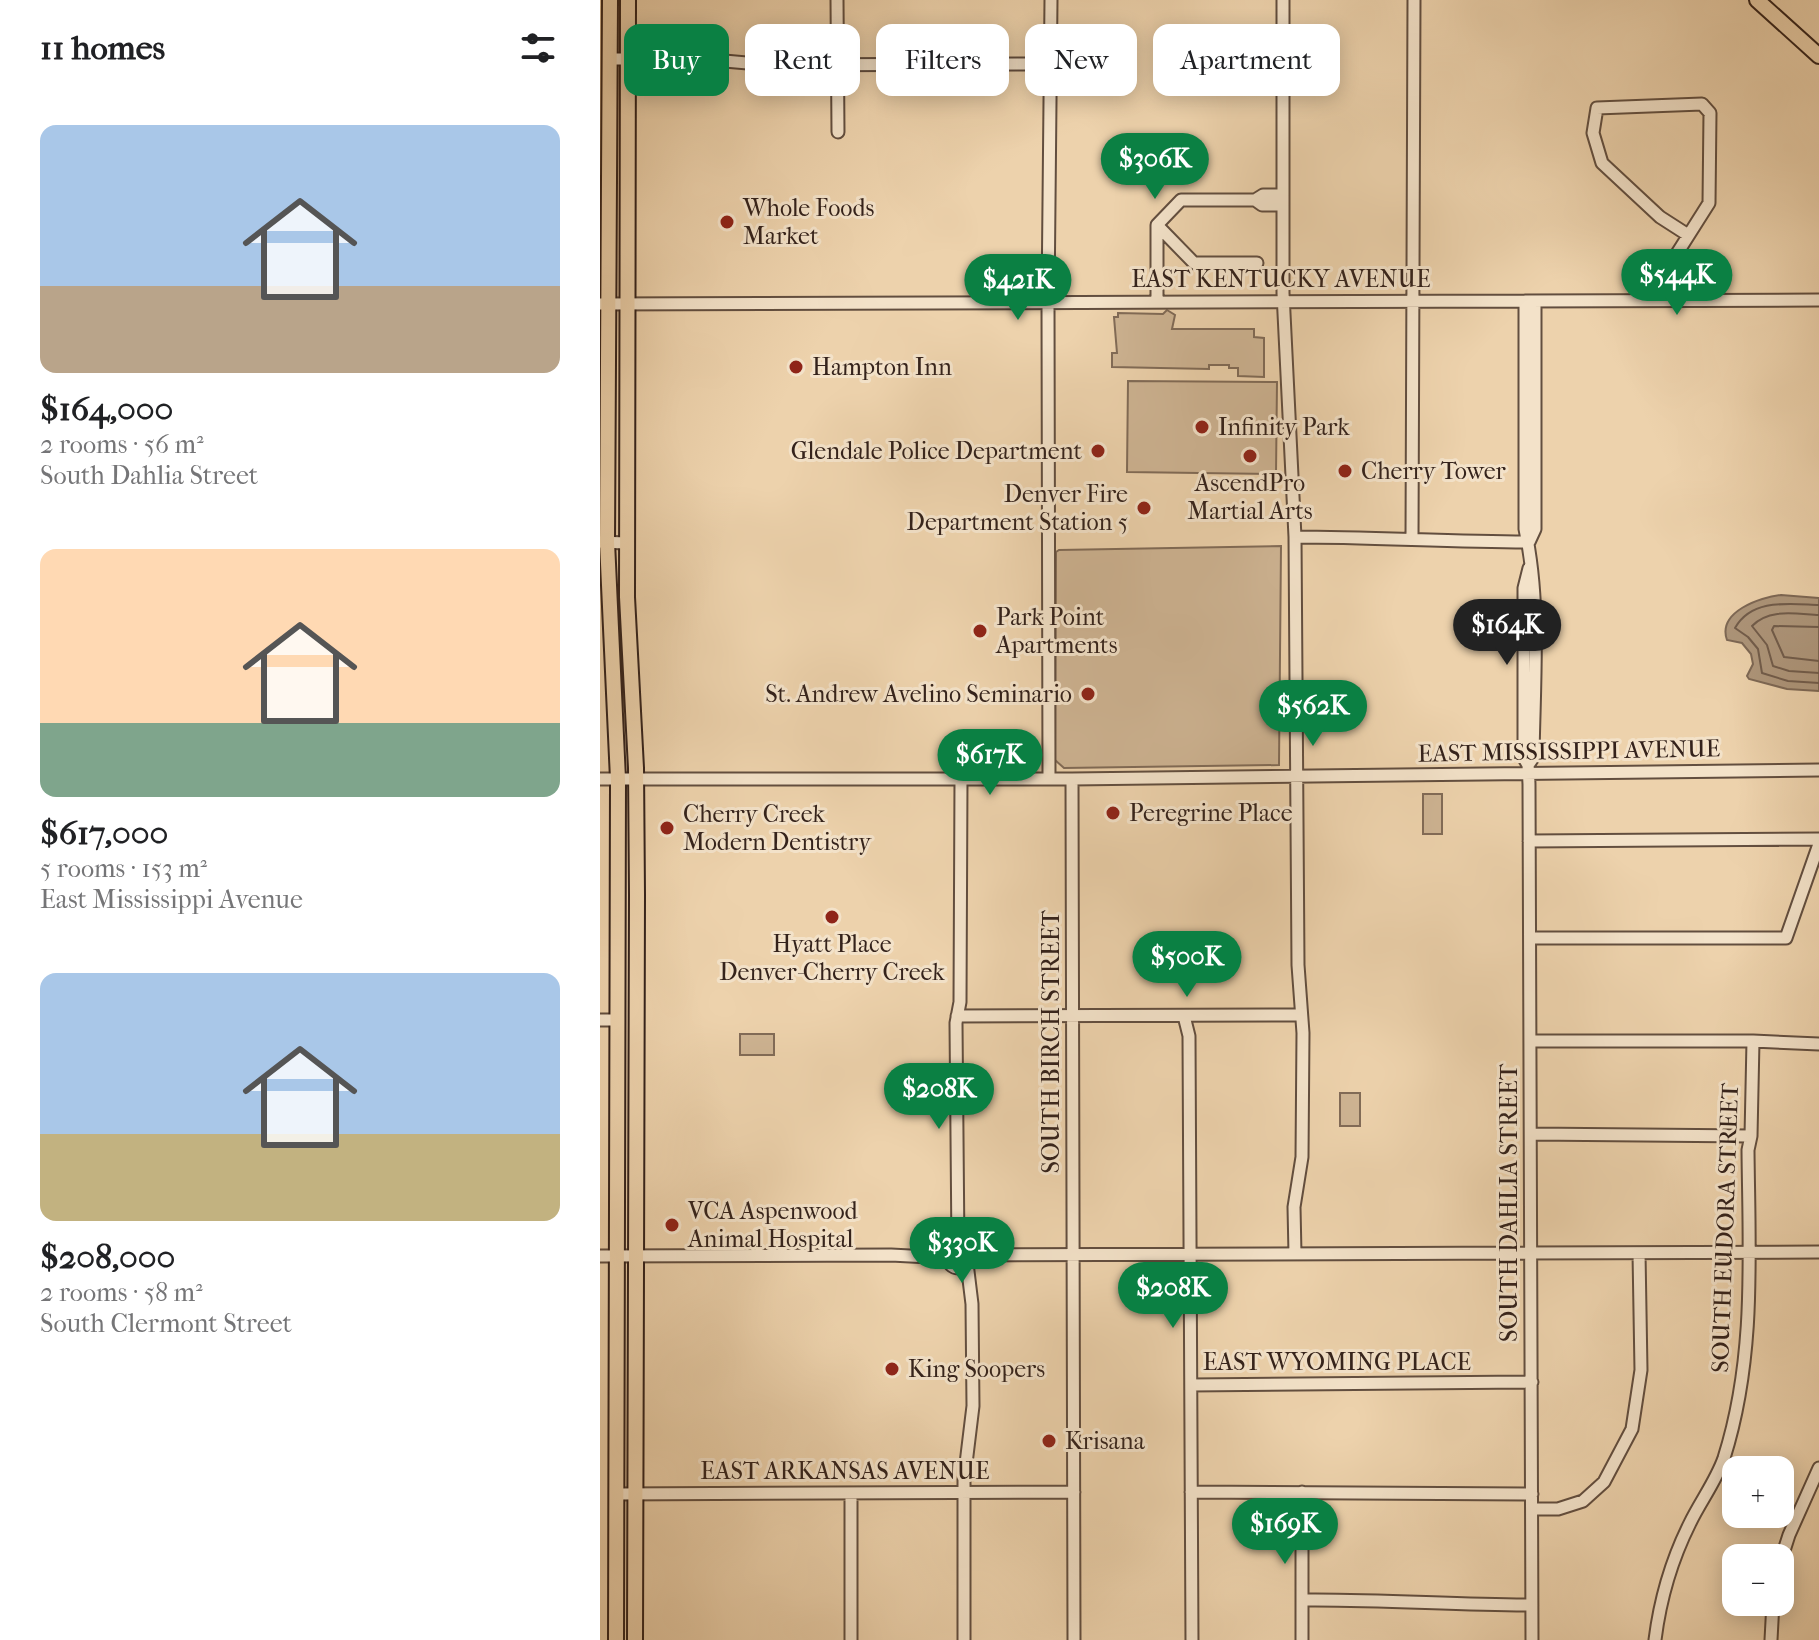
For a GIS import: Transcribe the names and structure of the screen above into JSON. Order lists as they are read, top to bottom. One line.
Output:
{"streets":{"street":["EAST KENTUCKY AVENUE","EAST MISSISSIPPI AVENUE","SOUTH BIRCH STREET","SOUTH DAHLIA STREET","SOUTH EUDORA STREET","EAST WYOMING PLACE","EAST ARKANSAS AVENUE"]},"crossings":[["EAST KENTUCKY AVENUE","SOUTH DAHLIA STREET"],["EAST MISSISSIPPI AVENUE","SOUTH BIRCH STREET"],["EAST MISSISSIPPI AVENUE","SOUTH DAHLIA STREET"],["SOUTH BIRCH STREET","EAST ARKANSAS AVENUE"],["SOUTH DAHLIA STREET","EAST WYOMING PLACE"]],"places":["Whole Foods Market","Hampton Inn","Infinity Park","Glendale Police Department","AscendPro Martial Arts","Cherry Tower","Denver Fire Department Station 5","Park Point Apartments","St. Andrew Avelino Seminario","Peregrine Place","Cherry Creek Modern Dentistry","Hyatt Place Denver-Cherry Creek","VCA Aspenwood Animal Hospital","King Soopers","Krisana"],"page":{"heading":"11 homes","chip":["Buy","Rent","Filters","New","Apartment"],"list":[{"name":"$164,000","note":"2 rooms · 56 m² · South Dahlia Street"},{"name":"$617,000","note":"5 rooms · 153 m² · East Mississippi Avenue"},{"name":"$208,000","note":"2 rooms · 58 m² · South Clermont Street"}],"price":["$306K","$544K","$421K","$164K","$562K","$617K","$500K","$208K","$330K","$208K","$169K"],"map_buttons":["+","−"]}}
